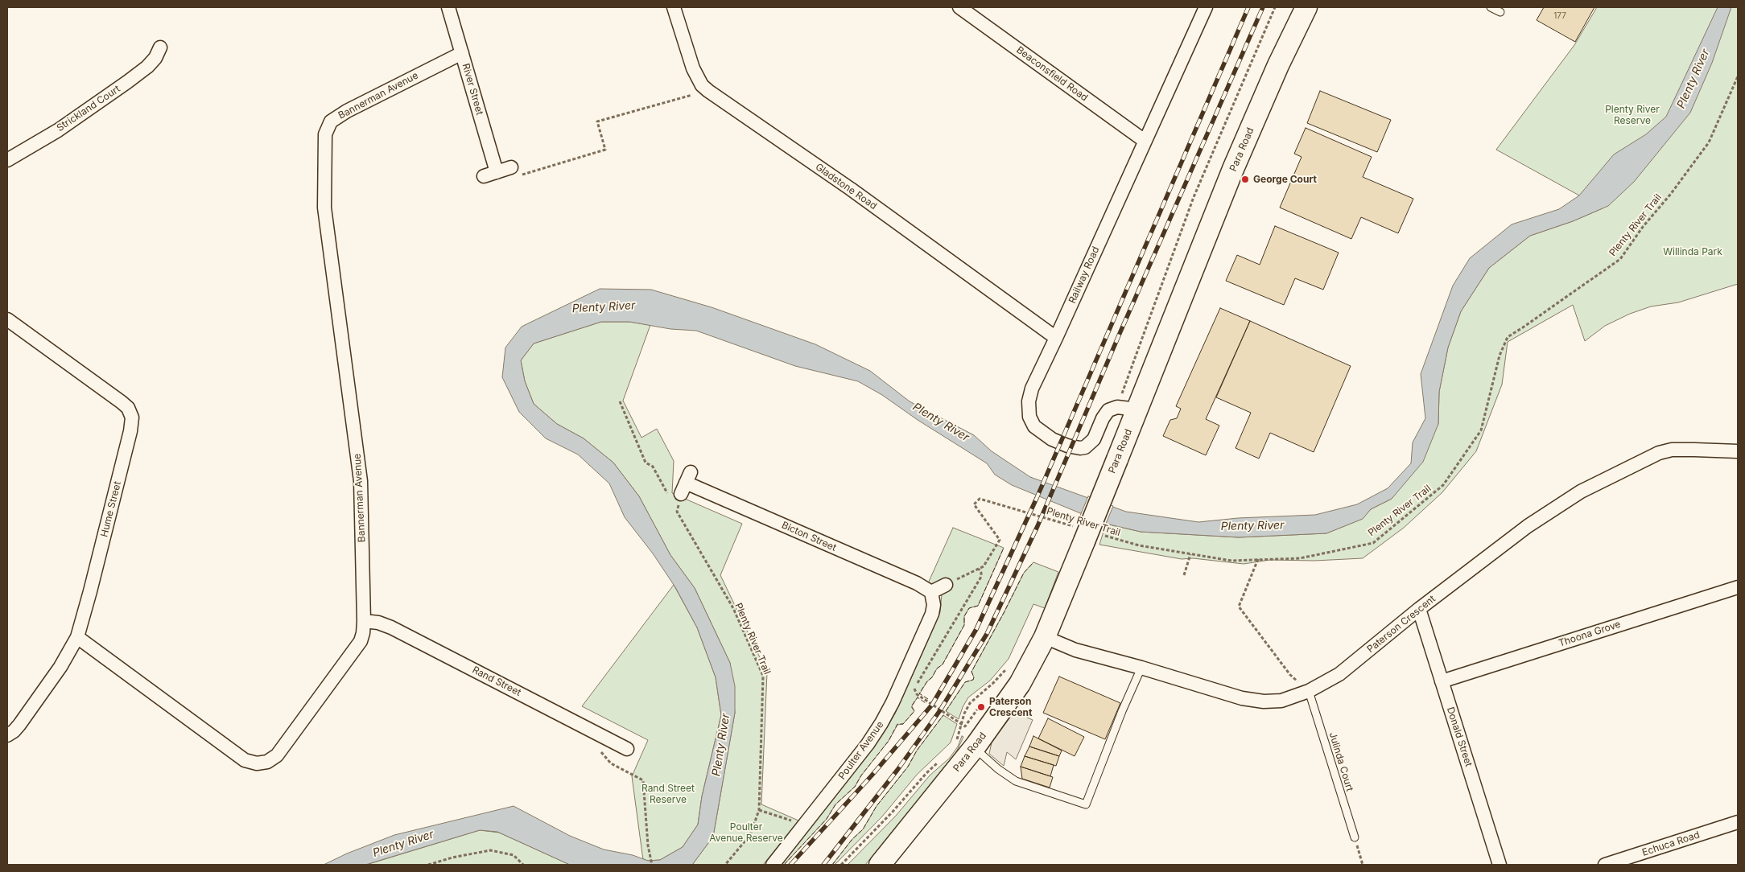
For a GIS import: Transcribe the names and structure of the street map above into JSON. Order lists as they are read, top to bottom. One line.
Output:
{"streets":{"main road":["Para Road"],"street":["Beaconsfield Road","River Street","Bannerman Avenue","Strickland Court","Gladstone Road","Railway Road","Hume Street","Bicton Street","Paterson Crescent","Thoona Grove","Rand Street","Donald Street","Poulter Avenue","Echuca Road"],"lane":["Julinda Court"],"path":["Plenty River Trail"]},"crossings":[["Beaconsfield Road","Railway Road"],["River Street","Bannerman Avenue"],["Bannerman Avenue","Hume Street"],["Bannerman Avenue","Rand Street"],["Para Road","Plenty River Trail"],["Para Road","Railway Road"],["Para Road","Paterson Crescent"],["Gladstone Road","Railway Road"],["Plenty River Trail","Bicton Street"],["Bicton Street","Poulter Avenue"],["Paterson Crescent","Donald Street"],["Paterson Crescent","Julinda Court"],["Thoona Grove","Donald Street"]],"water":["Plenty River"],"parks":["Plenty River Reserve","Willinda Park","Rand Street Reserve","Poulter Avenue Reserve"],"places":["George Court","Paterson Crescent"],"house_numbers":["177"]}
